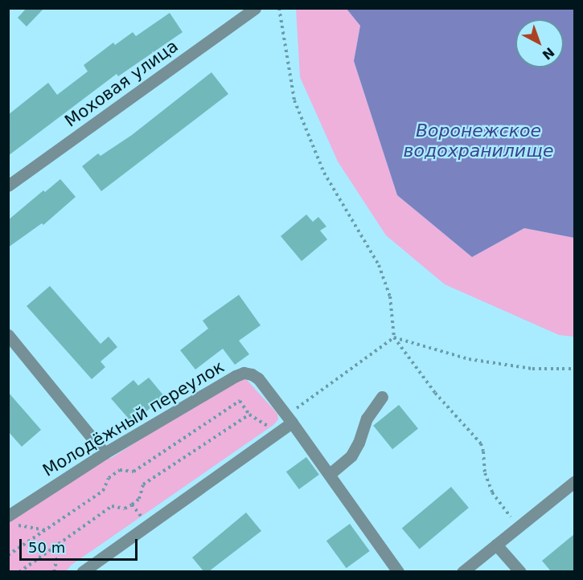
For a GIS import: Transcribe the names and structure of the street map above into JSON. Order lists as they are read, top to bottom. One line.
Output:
{"streets":{"street":["Моховая улица","Молодёжный переулок"]},"water":["Воронежское водохранилище"],"scale_bar":"50 m","north":"bottom right"}
